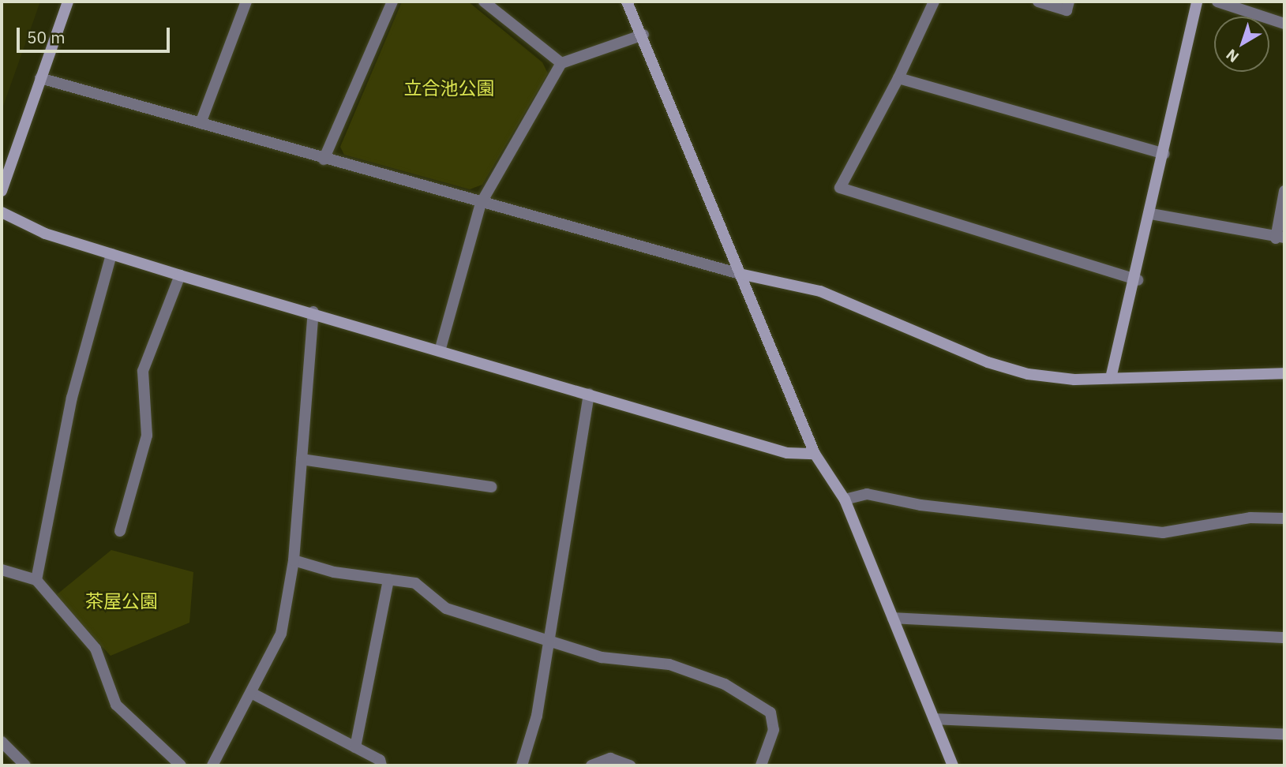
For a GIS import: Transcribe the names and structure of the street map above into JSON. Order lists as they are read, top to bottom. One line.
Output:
{"parks":["立合池公園","茶屋公園"],"scale_bar":"50 m","north":"bottom left"}
